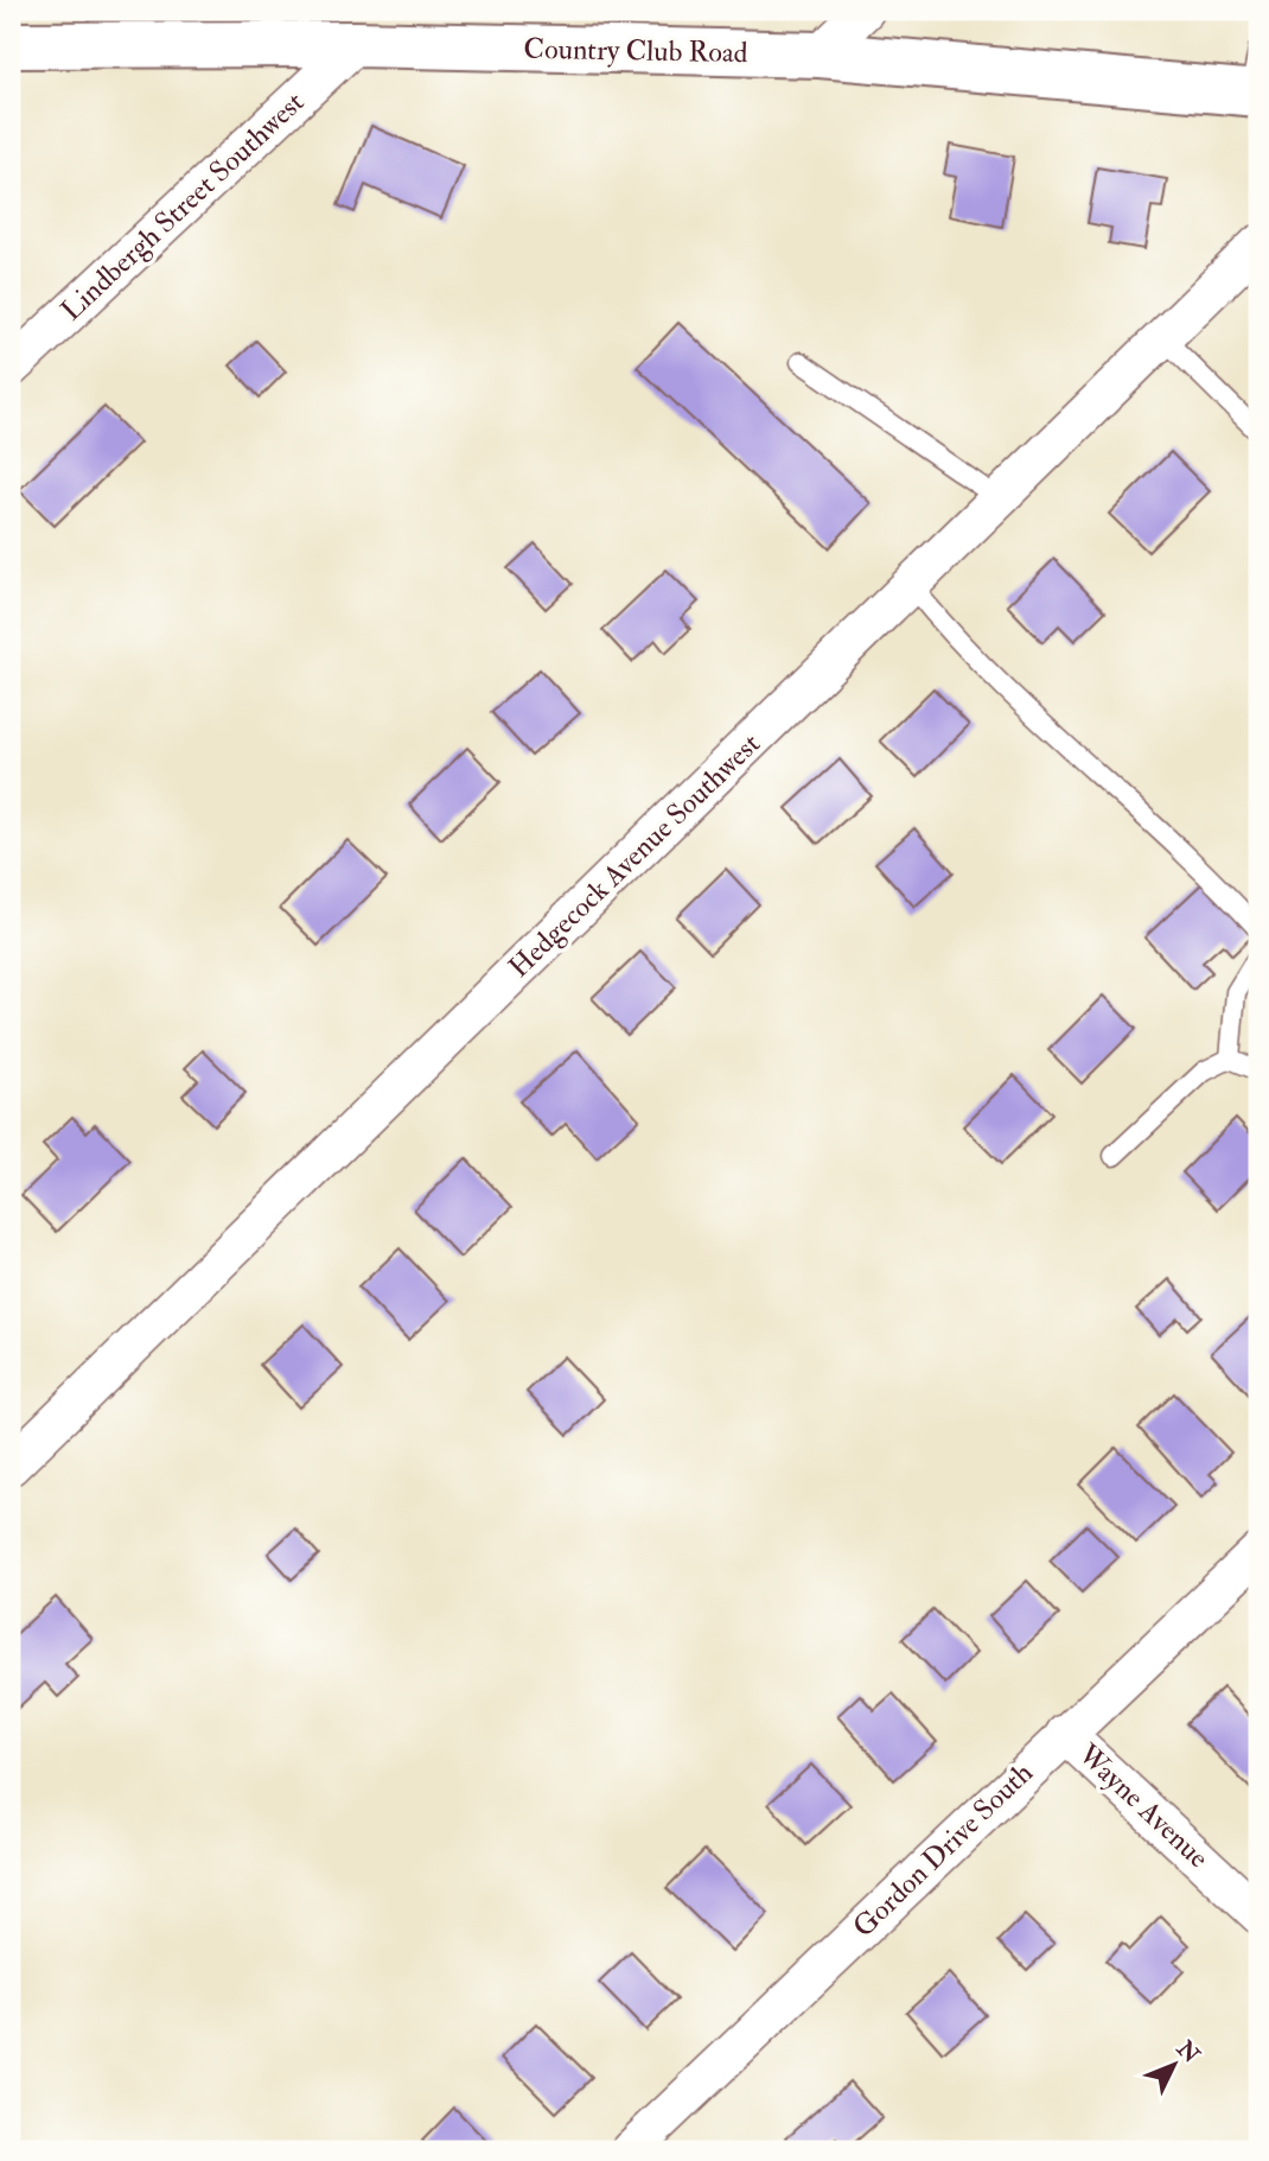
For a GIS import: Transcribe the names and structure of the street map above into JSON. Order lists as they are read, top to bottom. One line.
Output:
{"streets":{"main road":["Country Club Road"],"street":["Lindbergh Street Southwest","Hedgecock Avenue Southwest","Wayne Avenue","Gordon Drive South"]},"crossings":[["Country Club Road","Lindbergh Street Southwest"],["Wayne Avenue","Gordon Drive South"]],"north":"top right"}
